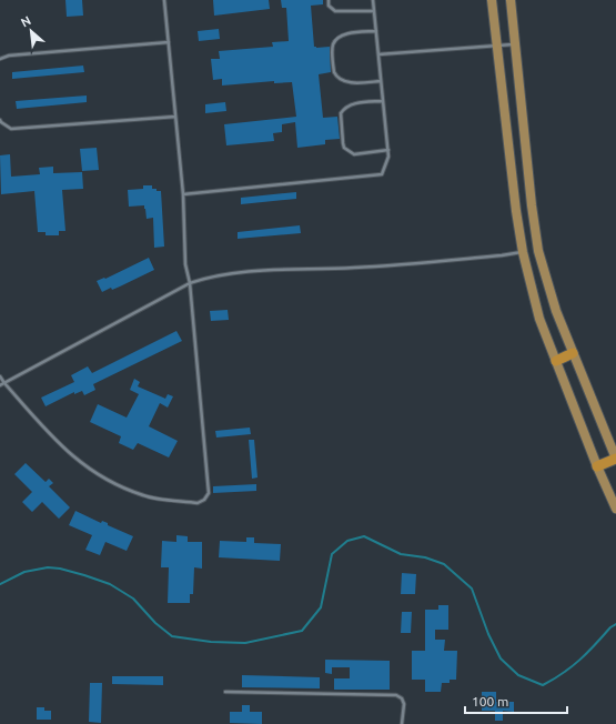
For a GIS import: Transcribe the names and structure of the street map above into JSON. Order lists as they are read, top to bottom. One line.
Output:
{"scale_bar":"100 m","north":"top left"}
